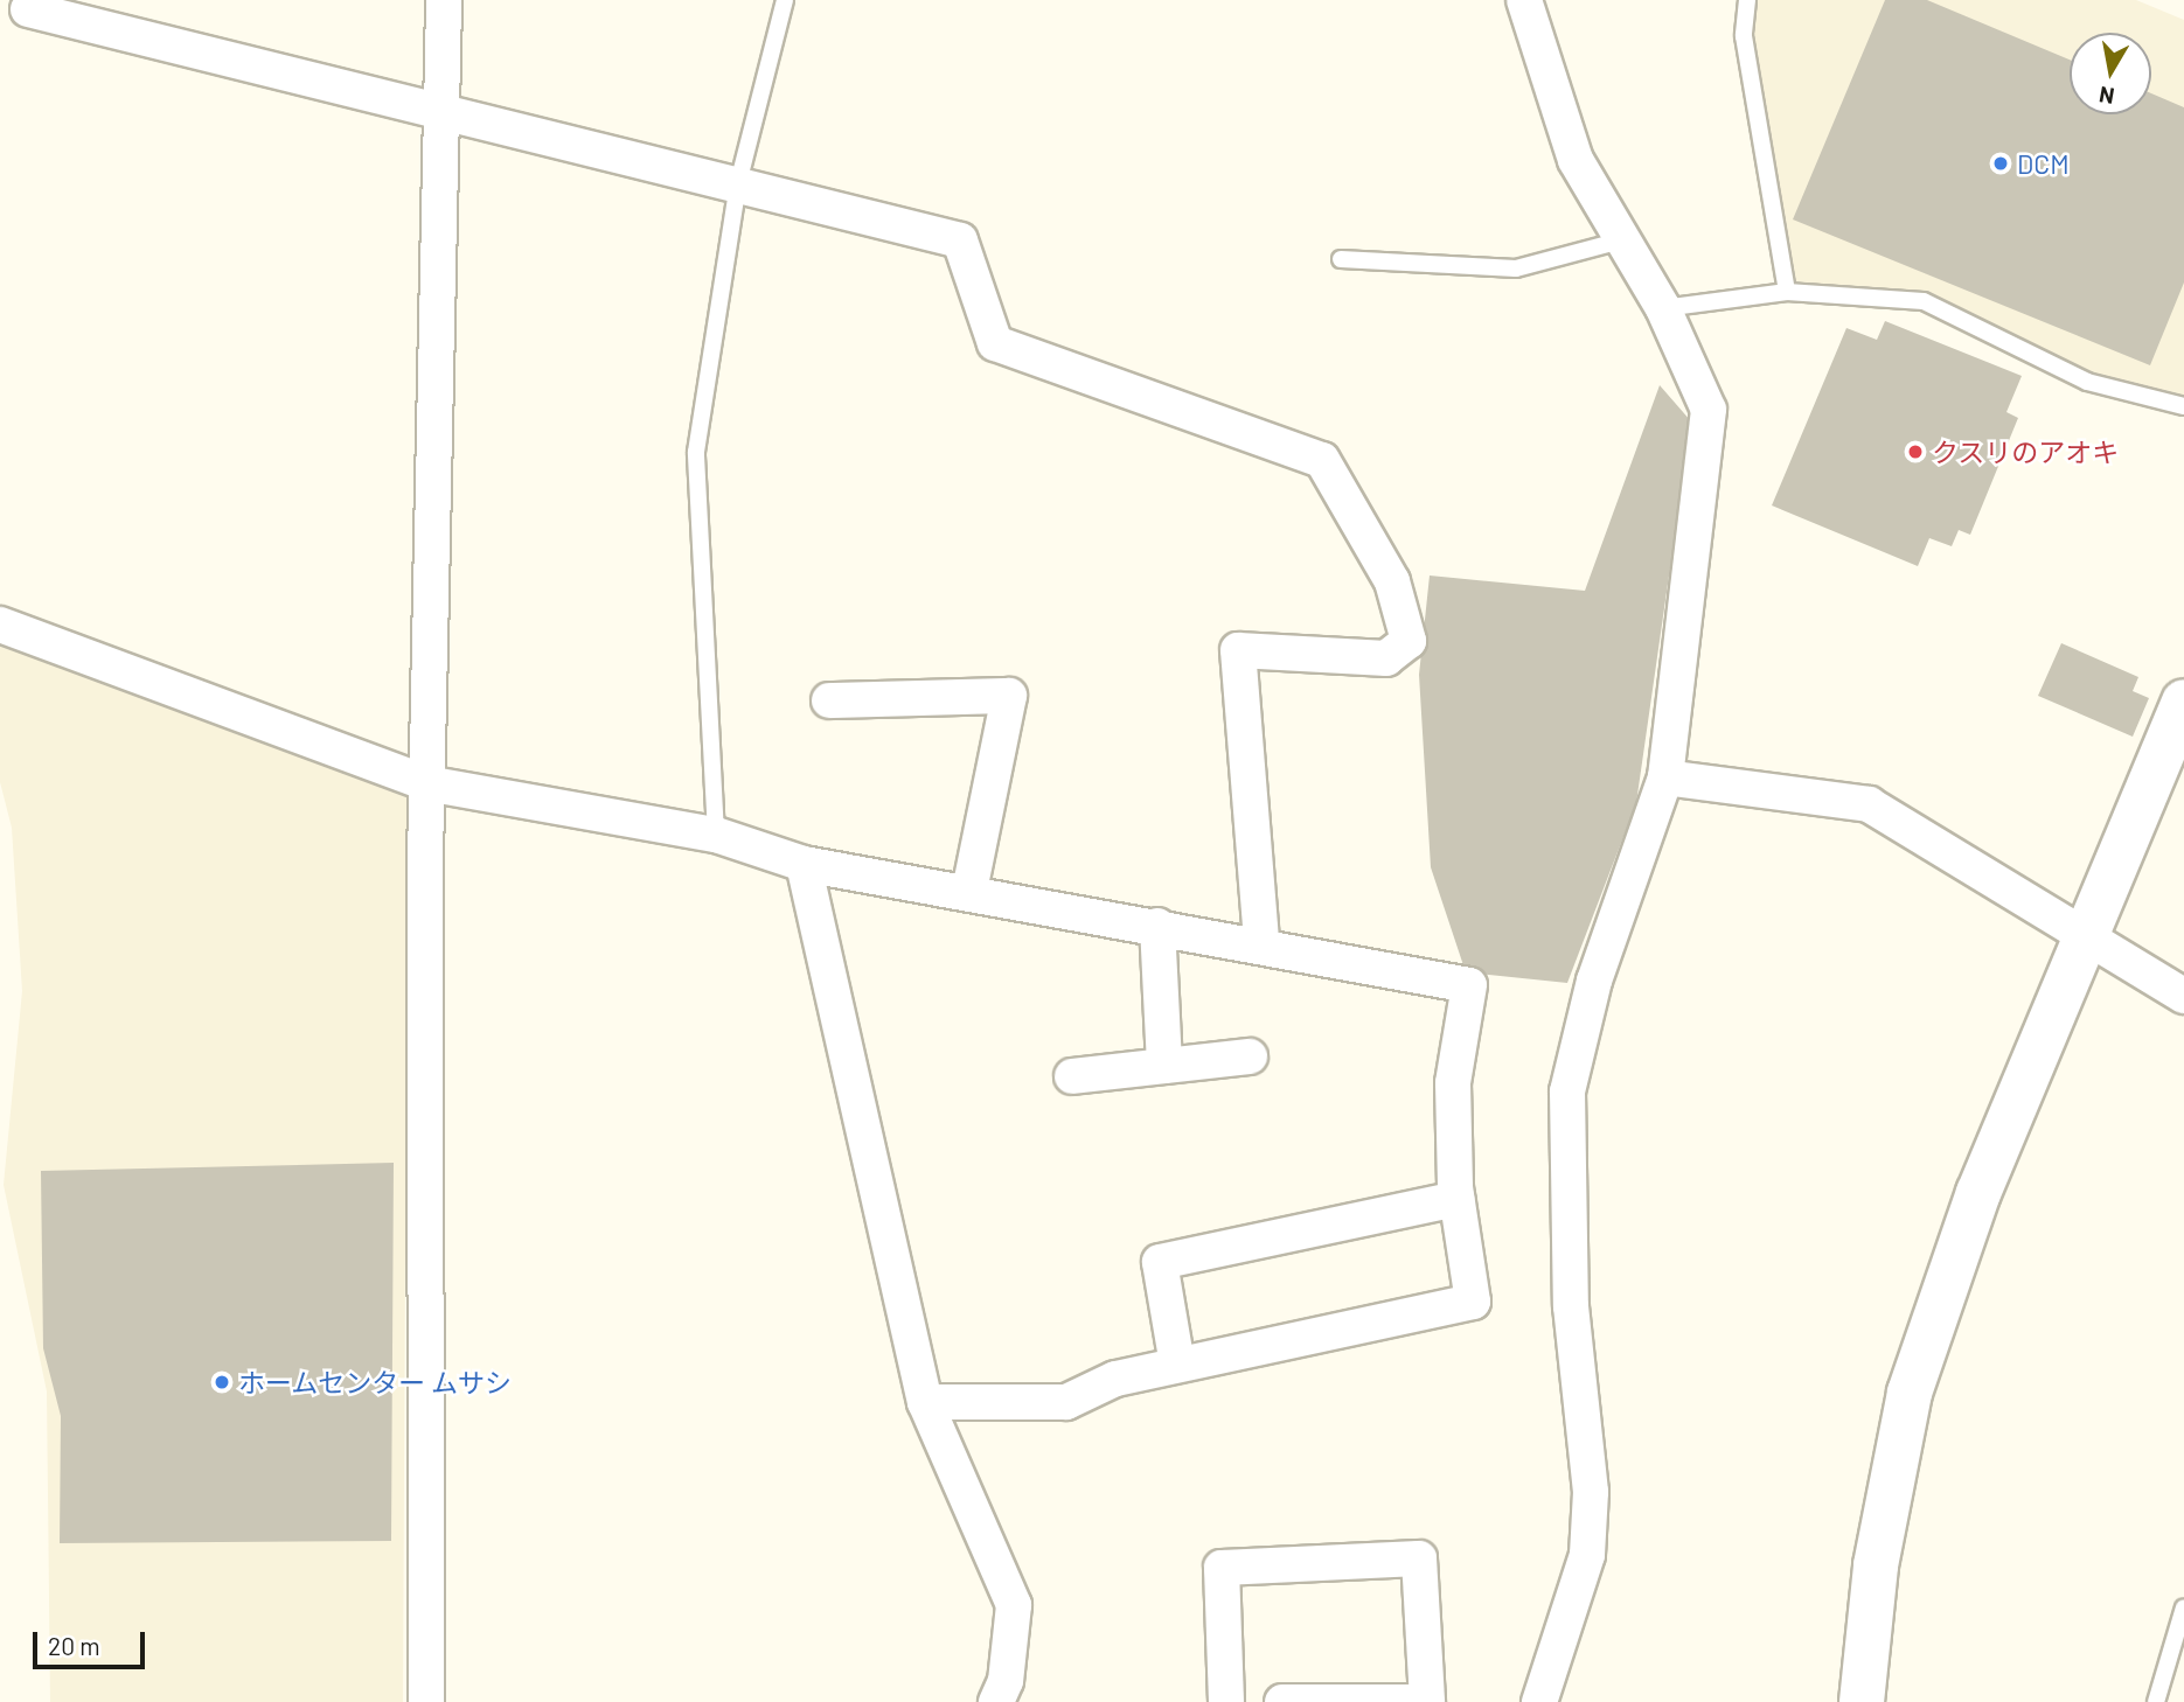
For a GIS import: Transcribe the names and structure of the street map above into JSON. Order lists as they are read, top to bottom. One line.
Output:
{"places":["DCM","クスリのアオキ","ホームセンター ムサシ"],"scale_bar":"20 m","north":"bottom"}
